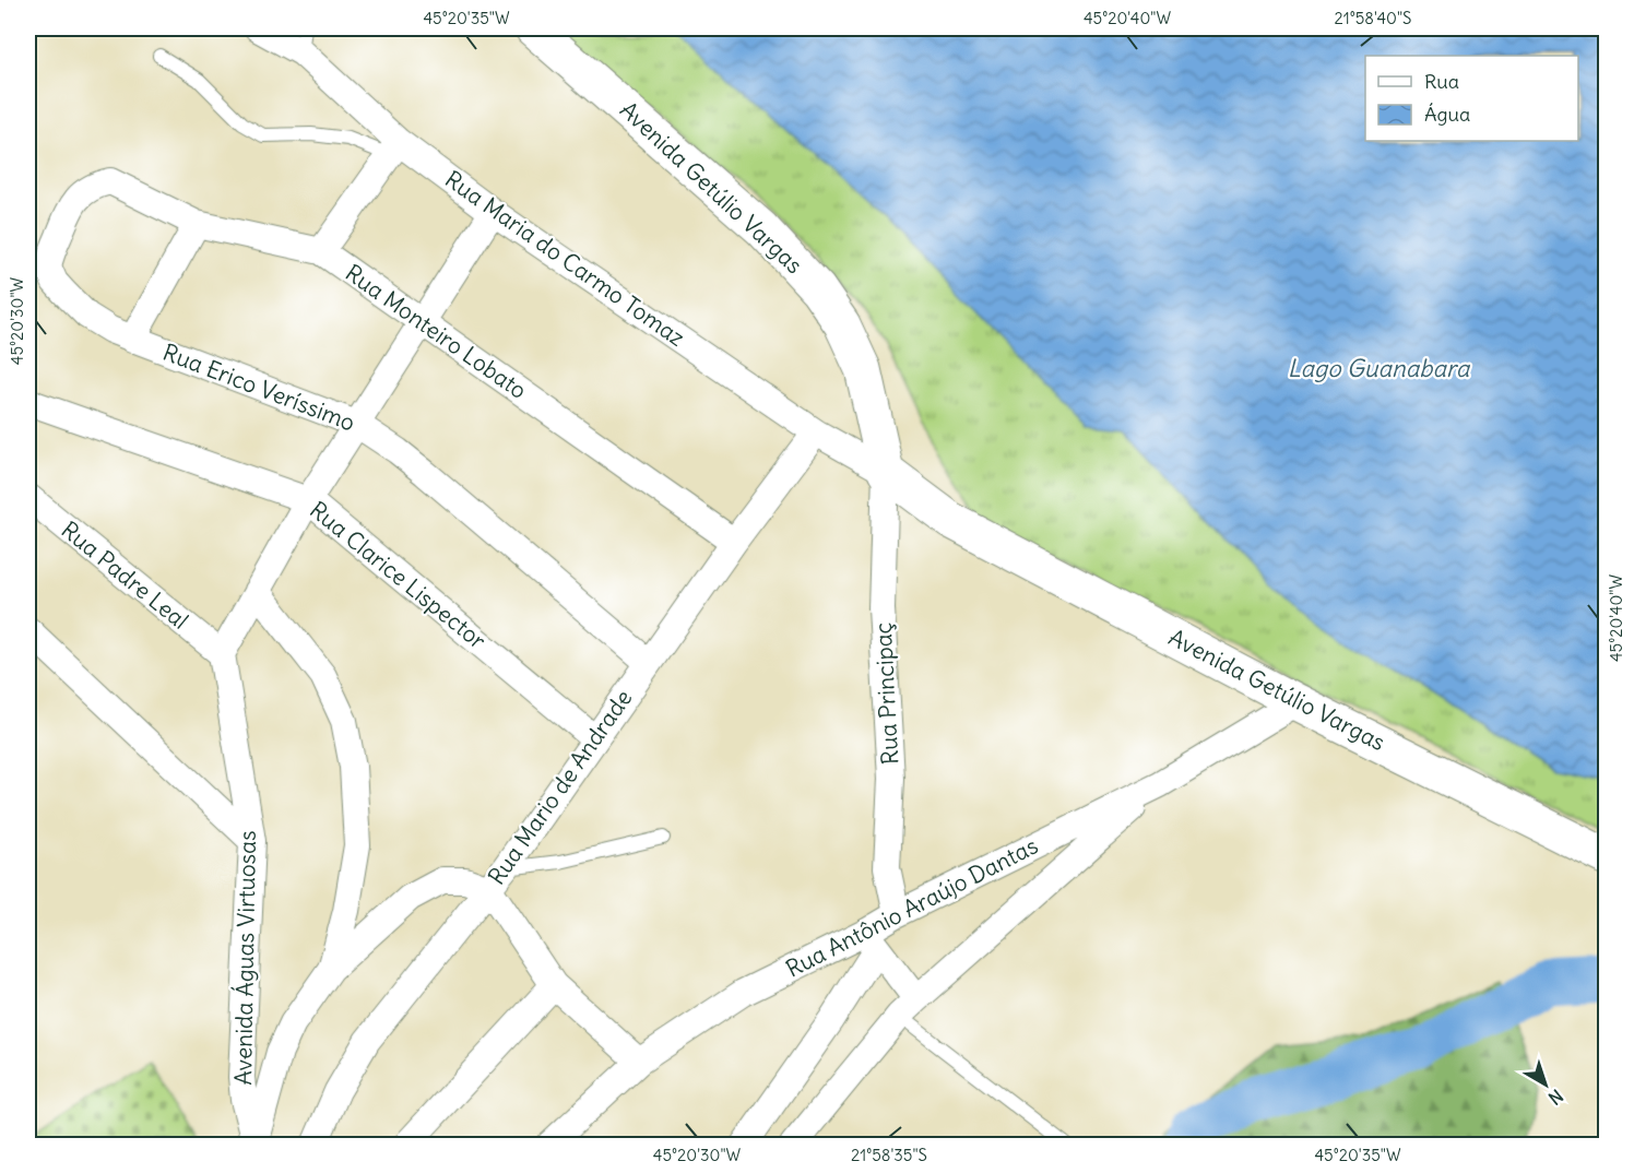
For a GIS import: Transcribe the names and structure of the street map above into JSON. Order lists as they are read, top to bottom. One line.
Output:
{"streets":{"main road":["Avenida Getúlio Vargas"],"street":["Rua Maria do Carmo Tomaz","Rua Monteiro Lobato","Rua Erico Veríssimo","Rua Padre Leal","Rua Clarice Lispector","Rua Principaç","Rua Mario de Andrade","Rua Antônio Araújo Dantas","Avenida Águas Virtuosas"]},"crossings":[["Avenida Getúlio Vargas","Rua Maria do Carmo Tomaz"],["Avenida Getúlio Vargas","Rua Principaç"],["Avenida Getúlio Vargas","Rua Antônio Araújo Dantas"],["Rua Maria do Carmo Tomaz","Rua Principaç"],["Rua Maria do Carmo Tomaz","Rua Mario de Andrade"],["Rua Monteiro Lobato","Rua Erico Veríssimo"],["Rua Monteiro Lobato","Rua Mario de Andrade"],["Rua Erico Veríssimo","Rua Mario de Andrade"],["Rua Padre Leal","Avenida Águas Virtuosas"],["Rua Clarice Lispector","Rua Mario de Andrade"],["Rua Principaç","Rua Antônio Araújo Dantas"]],"water":["Lago Guanabara"],"legend":["Rua","Água"],"north":"bottom right","coordinates":["45°20'35\"W","45°20'40\"W","21°58'40\"S","45°20'30\"W","21°58'35\"S"]}
